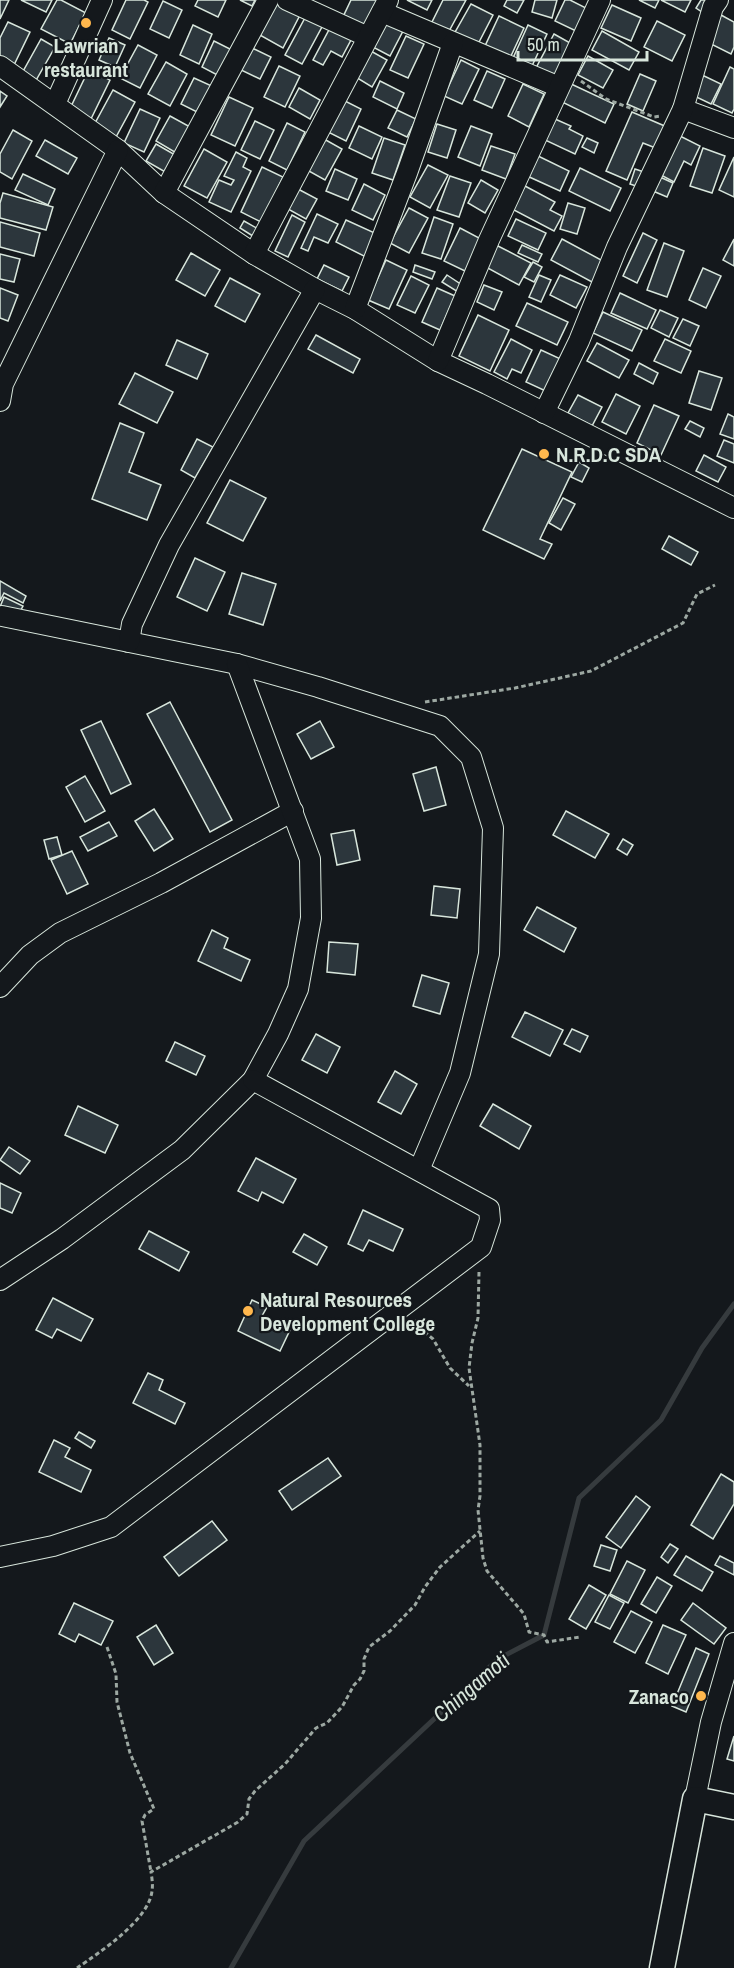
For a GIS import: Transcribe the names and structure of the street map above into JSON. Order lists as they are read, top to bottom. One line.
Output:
{"water":["Chingamoti"],"places":["Lawrian restaurant","N.R.D.C SDA","Natural Resources Development College","Zanaco"],"scale_bar":"50 m"}
